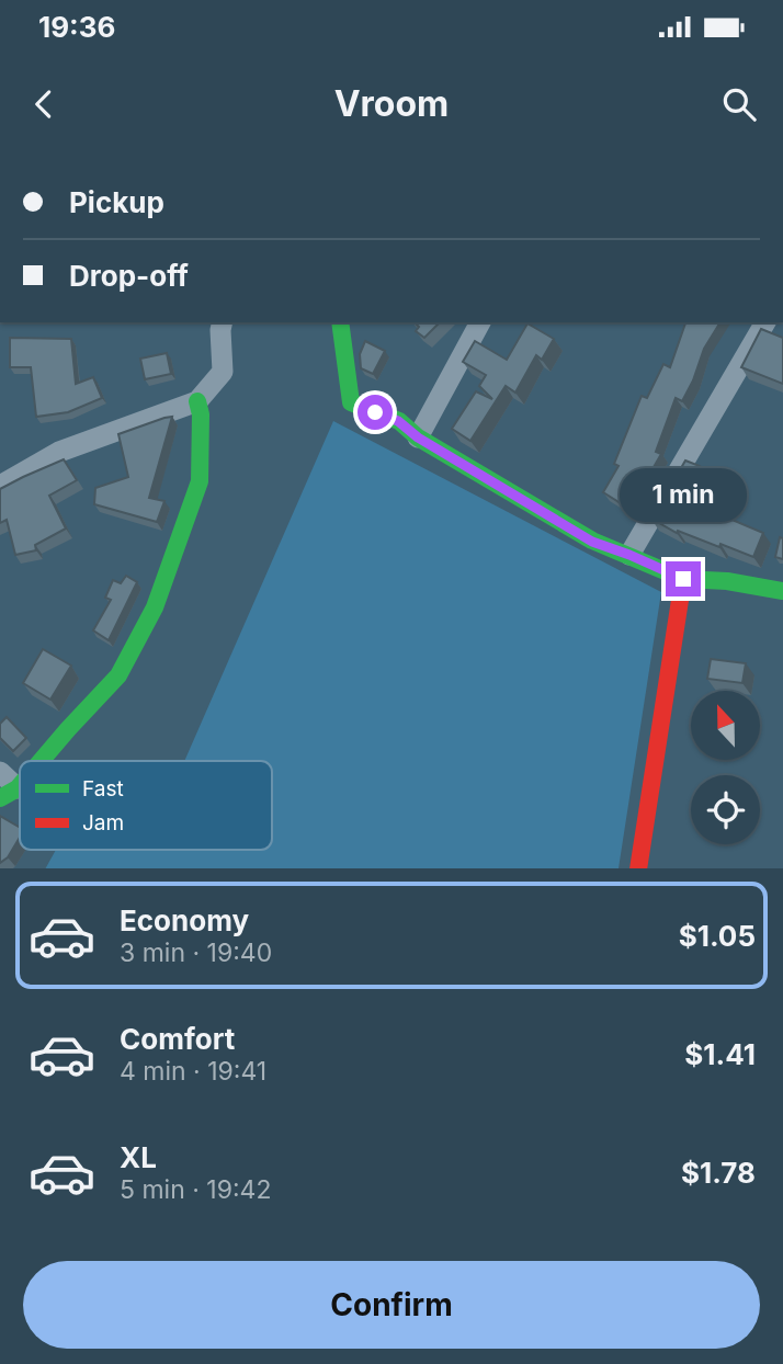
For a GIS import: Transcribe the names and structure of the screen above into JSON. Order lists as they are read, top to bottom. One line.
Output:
{"legend":["Fast","Jam"],"north":"top","page":{"status":"19:36","header":"Vroom","banner":["Pickup","Drop-off"],"bubble":"1 min","list":[{"name":"Economy","note":"3 min · 19:40","value":"$1.05"},{"name":"Comfort","note":"4 min · 19:41","value":"$1.41"},{"name":"XL","note":"5 min · 19:42","value":"$1.78"}],"buttons":"Confirm"}}
